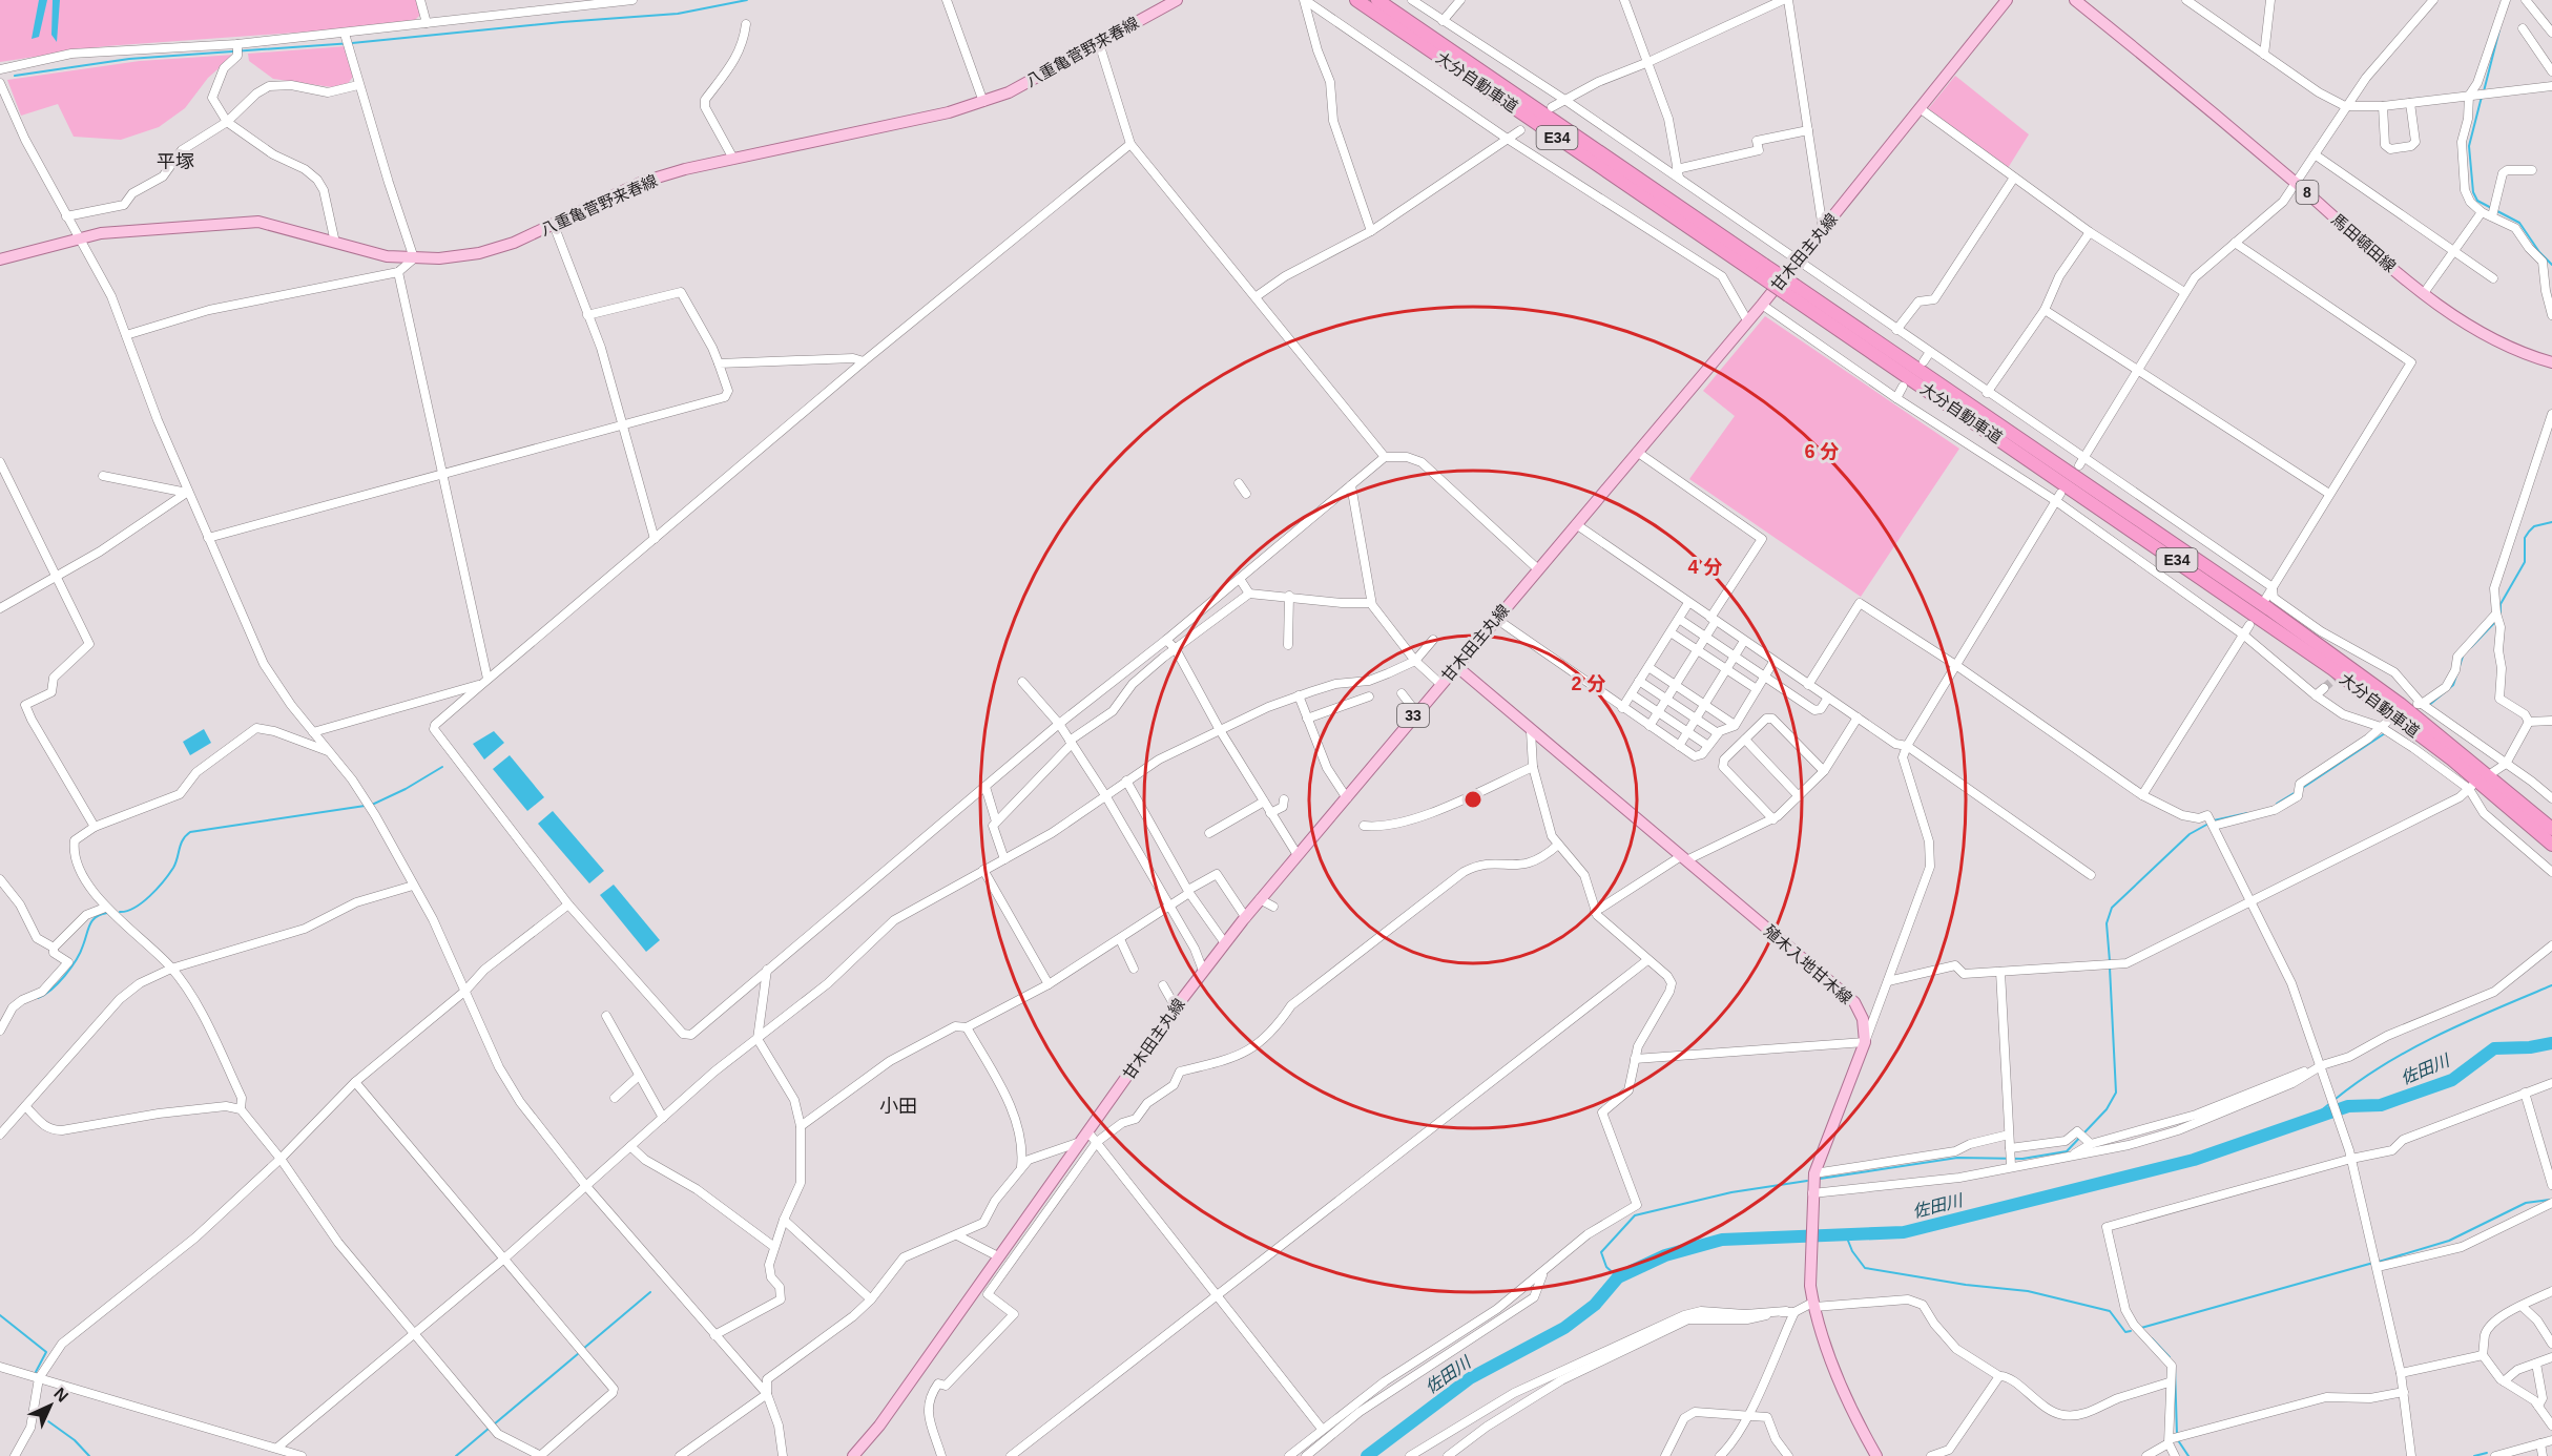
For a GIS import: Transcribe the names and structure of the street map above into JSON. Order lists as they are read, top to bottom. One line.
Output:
{"streets":{"highway":["大分自動車道","E34"],"main road":["八重亀菅野来春線","8","馬田頓田線","甘木田主丸線","33","殖木入地甘木線"]},"crossings":[["甘木田主丸線","殖木入地甘木線"]],"districts":["平塚","小田"],"water":["佐田川"],"north":"top right","rings":["6 分","4 分","2 分"]}
